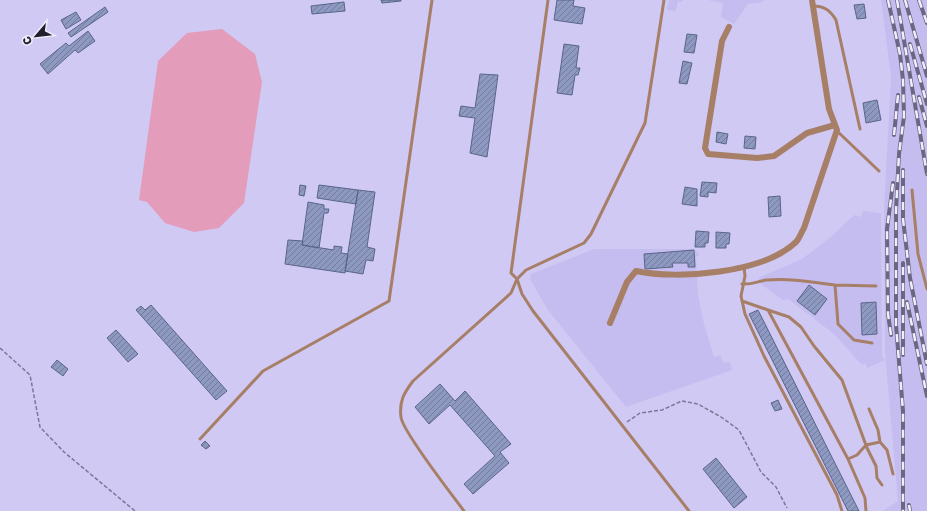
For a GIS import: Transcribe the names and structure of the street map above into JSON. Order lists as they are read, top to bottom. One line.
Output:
{"north":"bottom left"}
